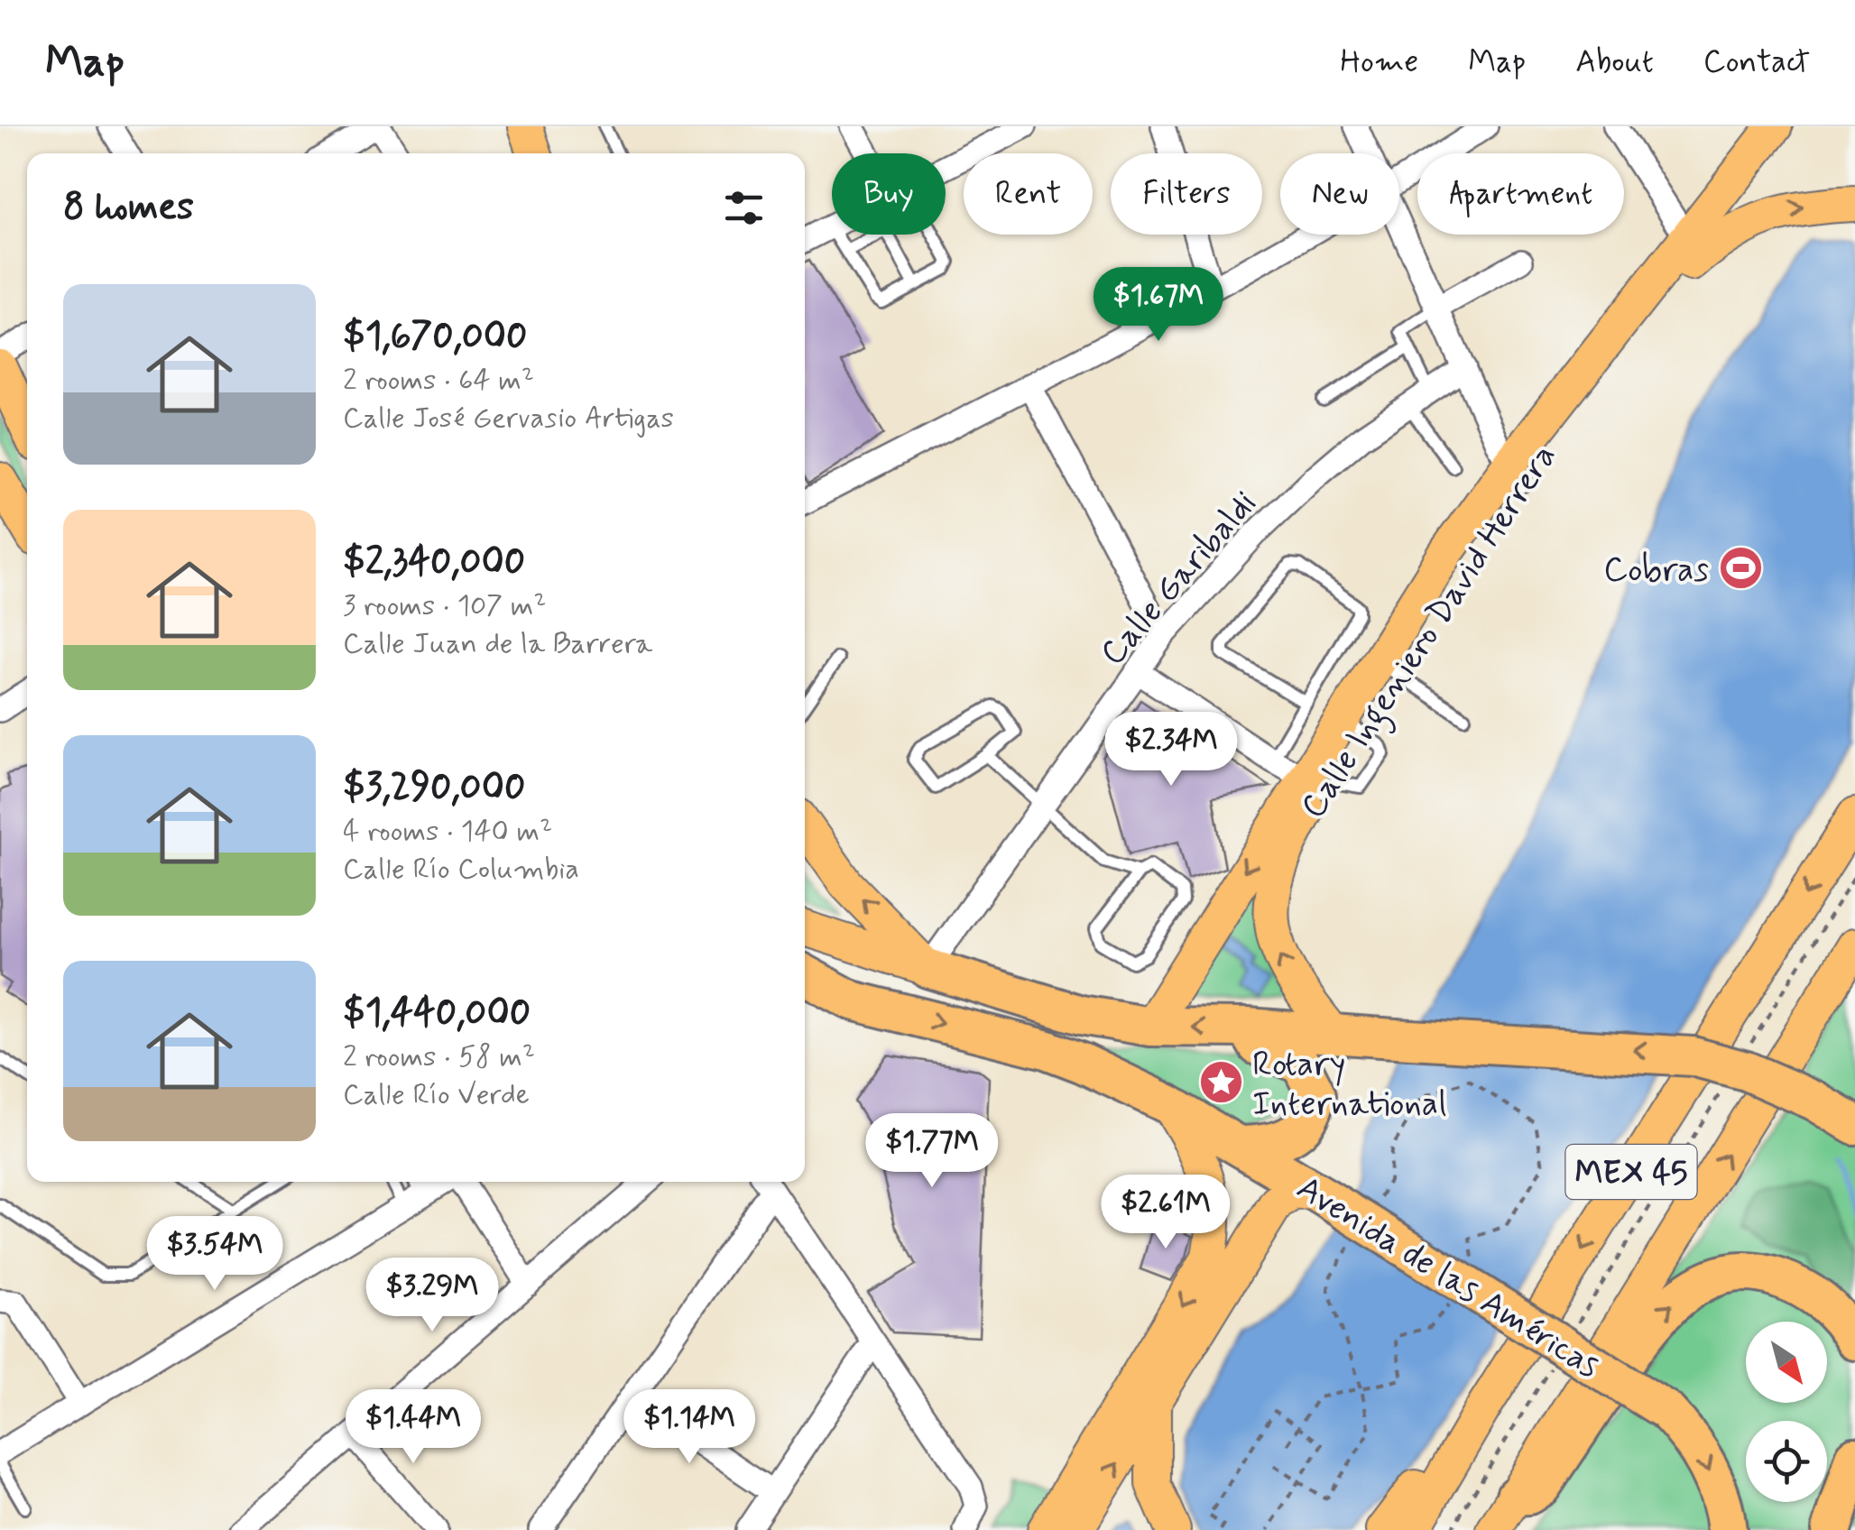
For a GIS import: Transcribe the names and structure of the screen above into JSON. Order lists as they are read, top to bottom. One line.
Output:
{"streets":{"highway":["Avenida de las Américas"],"main road":["Calle Ingeniero David Herrera","MEX 45"],"street":["Calle Garibaldi"]},"places":{"sports":["Cobras"],"place":["Rotary International"]},"north":"bottom right","page":{"header":"Map","nav":["Home","Map","About","Contact"],"chip":["Buy","Rent","Filters","New","Apartment"],"heading":"8 homes","list":[{"name":"$1,670,000","note":"2 rooms · 64 m² · Calle José Gervasio Artigas"},{"name":"$2,340,000","note":"3 rooms · 107 m² · Calle Juan de la Barrera"},{"name":"$3,290,000","note":"4 rooms · 140 m² · Calle Río Columbia"},{"name":"$1,440,000","note":"2 rooms · 58 m² · Calle Río Verde"}],"price":["$1.67M","$2.34M","$1.77M","$2.61M","$3.54M","$3.29M","$1.44M","$1.14M"]}}
